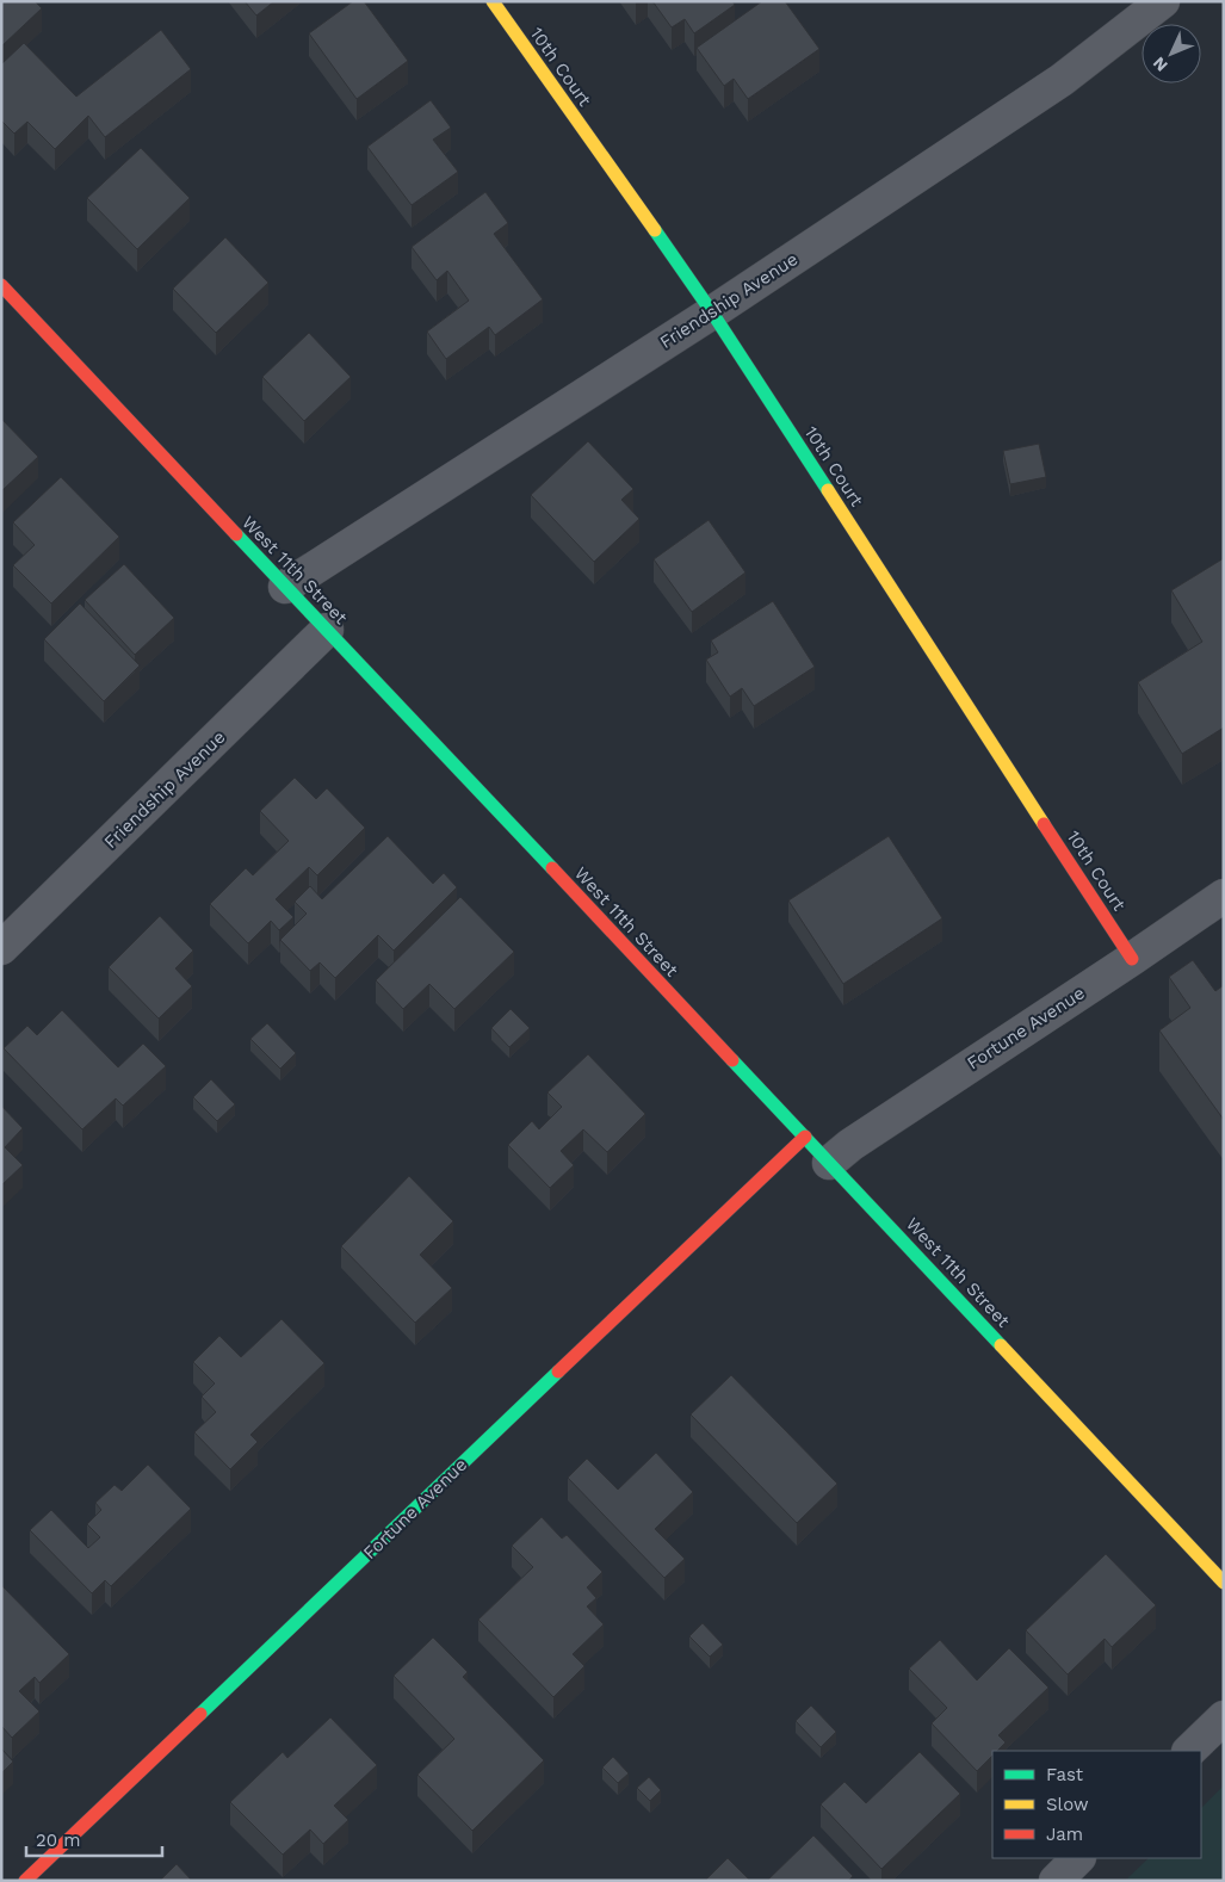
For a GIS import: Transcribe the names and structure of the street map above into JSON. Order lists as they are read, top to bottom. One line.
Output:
{"streets":{"street":["10th Court","Friendship Avenue","West 11th Street","Fortune Avenue"]},"crossings":[["10th Court","Friendship Avenue"],["10th Court","Fortune Avenue"],["Friendship Avenue","West 11th Street"],["West 11th Street","Fortune Avenue"]],"legend":["Fast","Slow","Jam"],"scale_bar":"20 m","north":"bottom left"}
